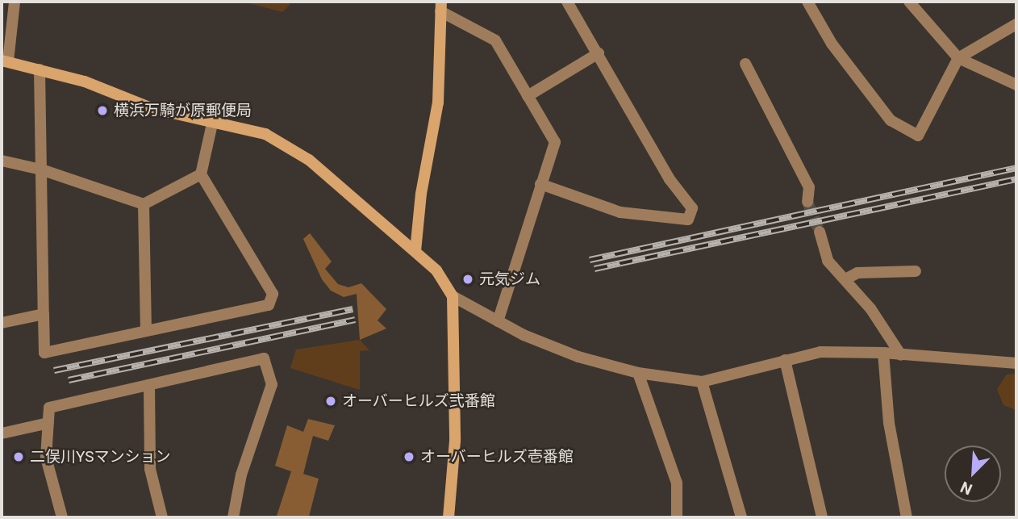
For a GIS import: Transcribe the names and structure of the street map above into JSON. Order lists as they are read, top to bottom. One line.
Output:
{"places":["横浜万騎が原郵便局","元気ジム","オーバーヒルズ弐番館","二俣川YSマンション","オーバーヒルズ壱番館"],"north":"bottom left"}
